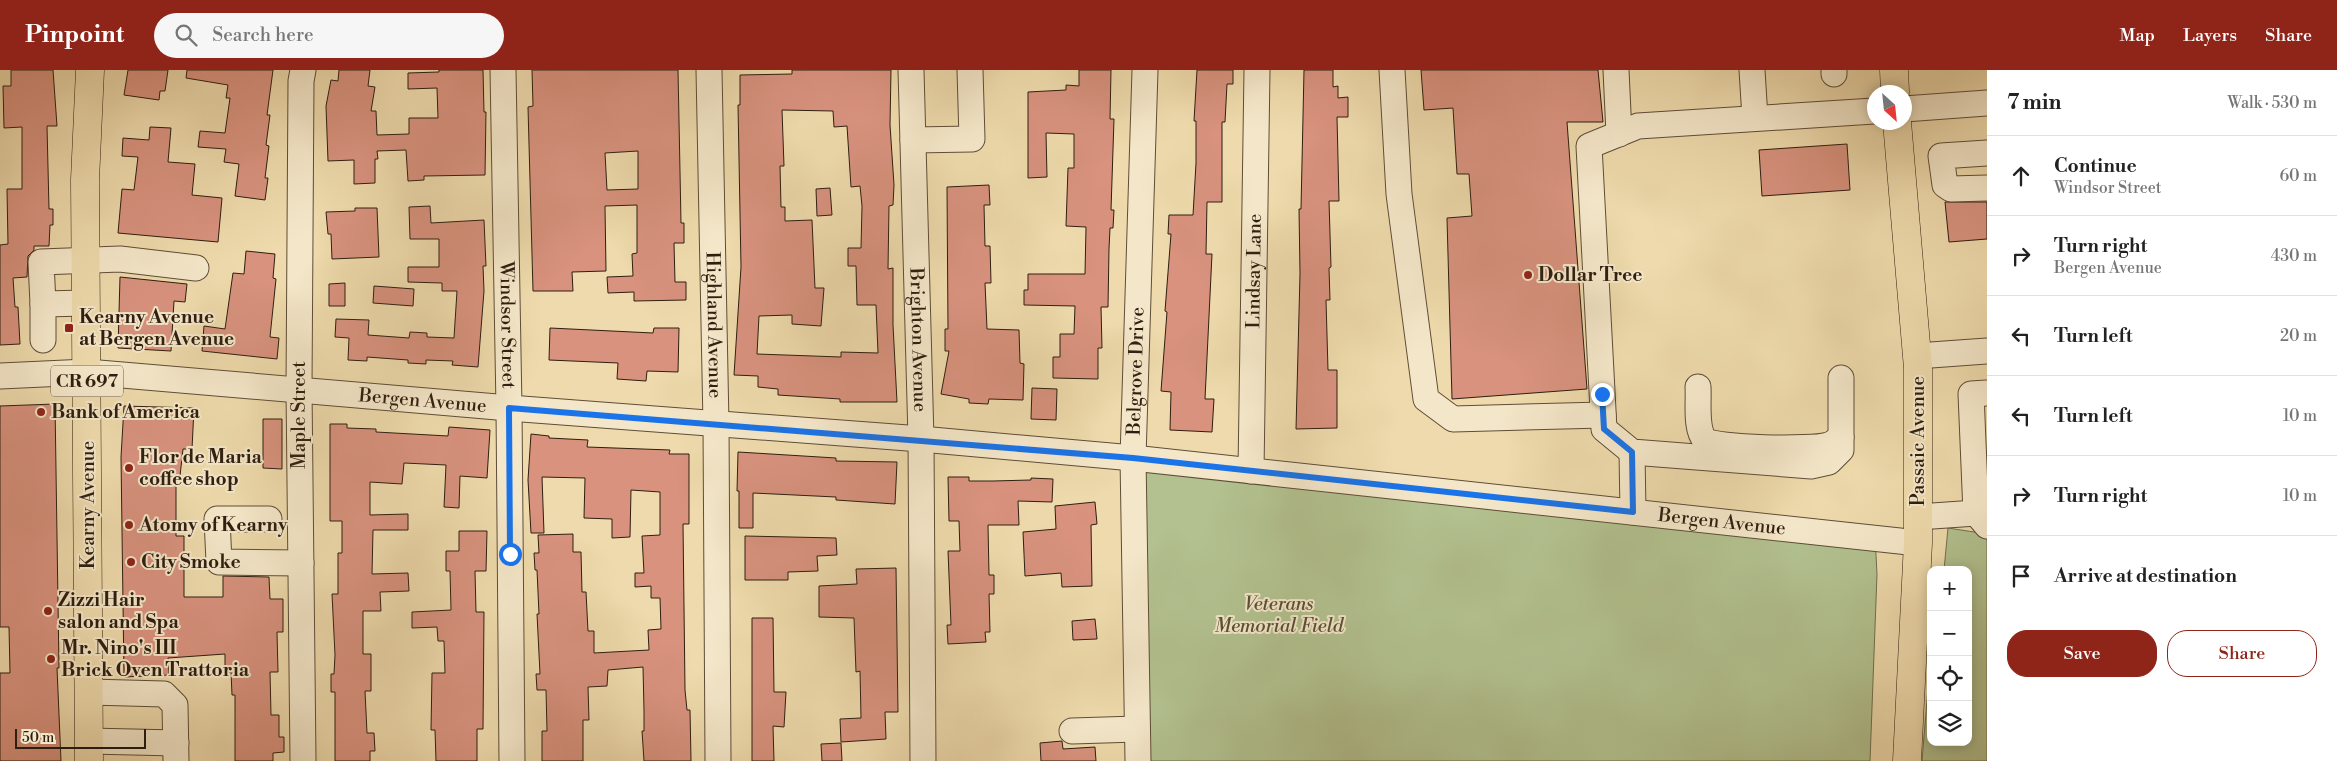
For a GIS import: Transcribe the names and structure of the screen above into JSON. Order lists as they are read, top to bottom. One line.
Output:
{"streets":{"main road":["CR 697","Passaic Avenue","Kearny Avenue"],"street":["Lindsay Lane","Windsor Street","Highland Avenue","Brighton Avenue","Belgrove Drive","Bergen Avenue","Maple Street"]},"crossings":[["Lindsay Lane","Bergen Avenue"],["Windsor Street","Bergen Avenue"],["Highland Avenue","Bergen Avenue"],["Brighton Avenue","Bergen Avenue"],["Belgrove Drive","Bergen Avenue"],["Bergen Avenue","Maple Street"],["Bergen Avenue","Passaic Avenue"],["Bergen Avenue","Kearny Avenue"]],"parks":["Veterans Memorial Field"],"places":{"other":["Dollar Tree","Bank of America","Flor de Maria coffee shop","Atomy of Kearny","City Smoke","Zizzi Hair salon and Spa","Mr. Nino's III Brick Oven Trattoria"],"transit":["Kearny Avenue at Bergen Avenue"]},"scale_bar":"50 m","north":"bottom right","page":{"header":"Pinpoint","search":"Search here","nav":["Map","Layers","Share"],"heading":["7 min","Walk · 530 m"],"list":[["Continue","Windsor Street","60 m"],["Turn right","Bergen Avenue","430 m"],["Turn left","20 m"],["Turn left","10 m"],["Turn right","10 m"],"Arrive at destination"],"map_buttons":["+","−"],"buttons":["Save","Share"],"scale":"50 m"}}
